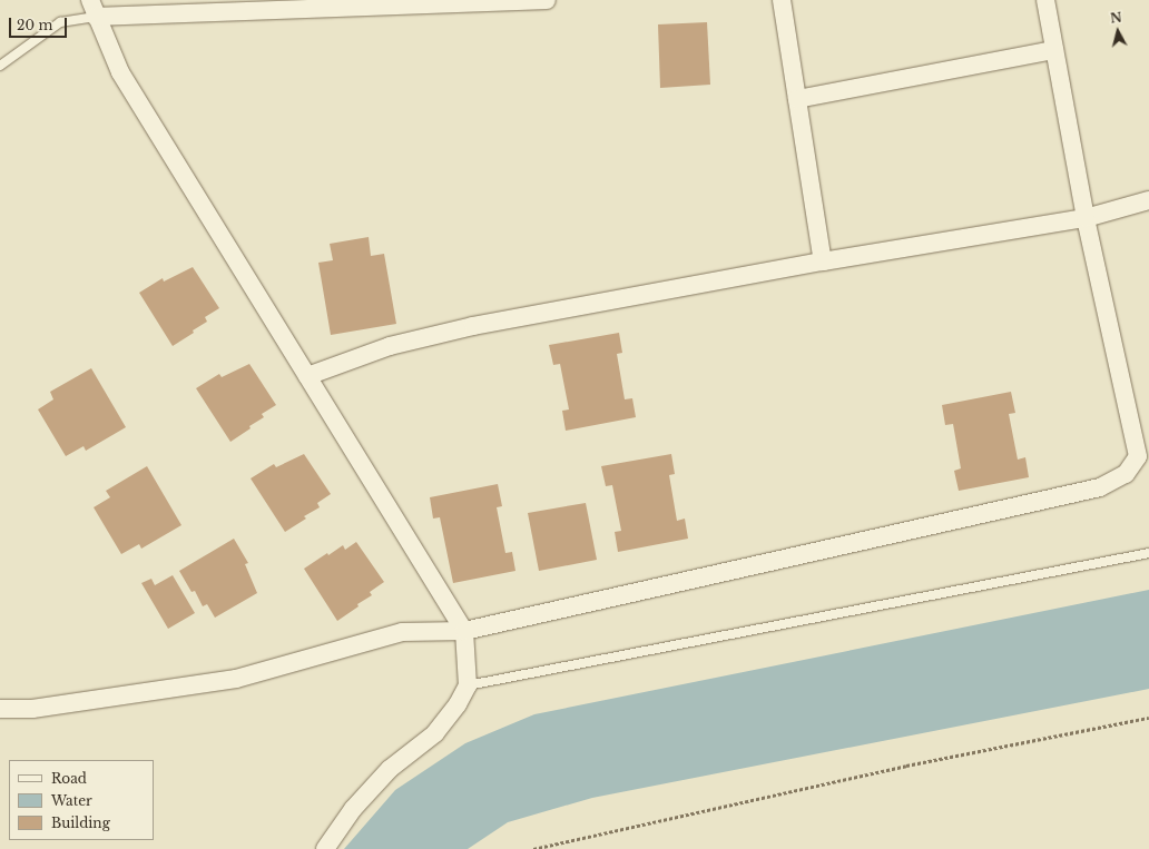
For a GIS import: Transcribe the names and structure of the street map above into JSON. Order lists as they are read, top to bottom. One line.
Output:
{"legend":["Road","Water","Building"],"scale_bar":"20 m","north":"top"}
